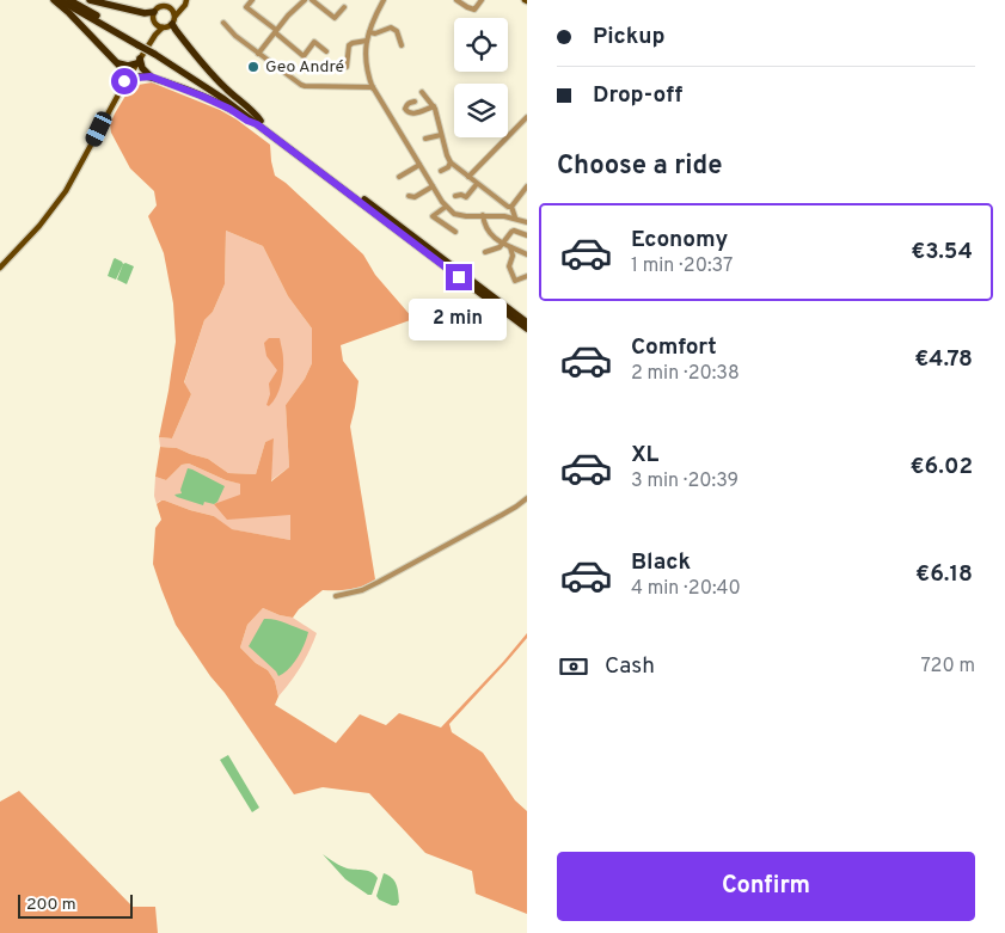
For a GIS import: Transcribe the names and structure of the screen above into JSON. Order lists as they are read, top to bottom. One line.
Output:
{"places":["Geo André"],"scale_bar":"200 m","page":{"banner":["Pickup","Drop-off"],"heading":"Choose a ride","list":[{"name":"Economy","note":"1 min · 20:37","value":"€3.54"},{"name":"Comfort","note":"2 min · 20:38","value":"€4.78"},{"name":"XL","note":"3 min · 20:39","value":"€6.02"},{"name":"Black","note":"4 min · 20:40","value":"€6.18"}],"bubble":"2 min","pay":["Cash","720 m"],"buttons":"Confirm","scale":"200 m"}}
